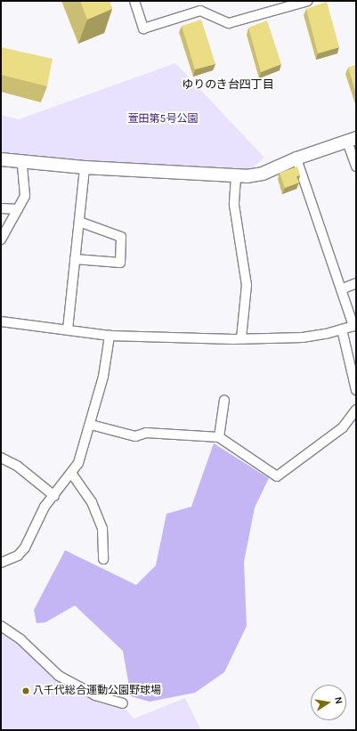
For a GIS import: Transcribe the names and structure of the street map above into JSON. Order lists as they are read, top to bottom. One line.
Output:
{"districts":["ゆりのき台四丁目"],"parks":["萱田第5号公園"],"places":["八千代総合運動公園野球場"],"north":"right"}
